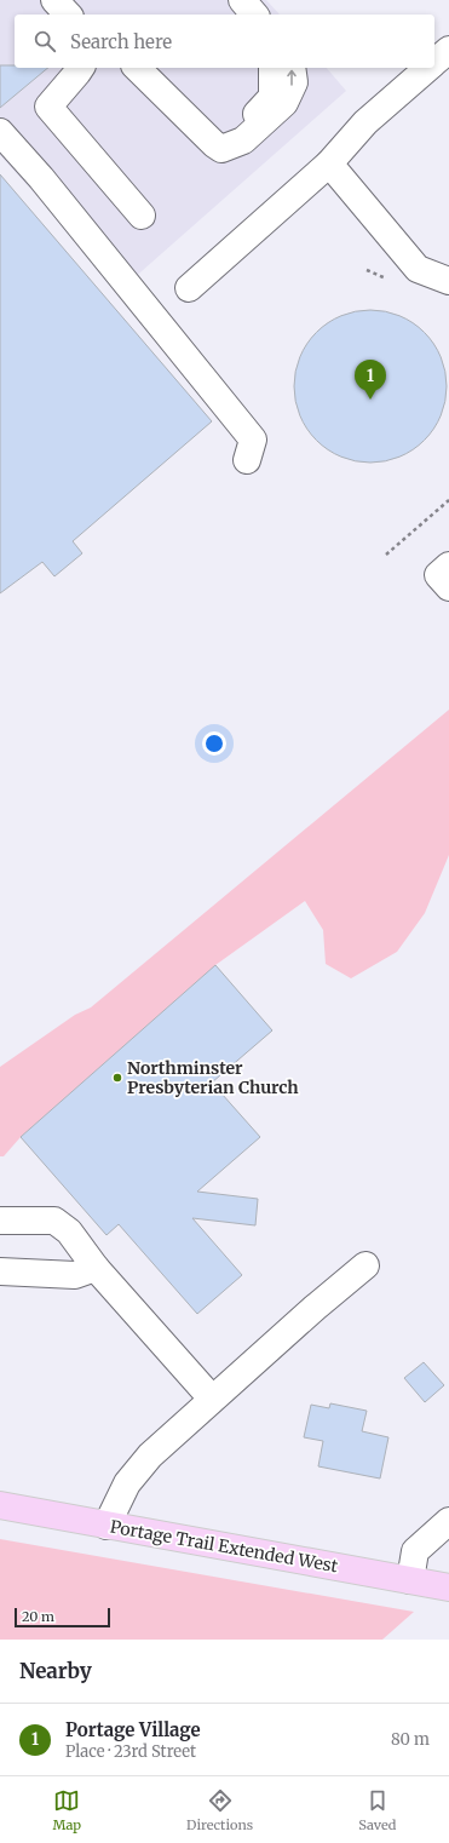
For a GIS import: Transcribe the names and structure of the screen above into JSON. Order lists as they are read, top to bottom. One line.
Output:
{"streets":{"main road":["Portage Trail Extended West"]},"places":["Northminster Presbyterian Church"],"scale_bar":"20 m","page":{"search":"Search here","pins":"1","scale":"20 m","heading":"Nearby","list":[{"mark":"1","name":"Portage Village","note":"Place · 23rd Street","value":"80 m"}],"nav":["Map","Directions","Saved"]}}
